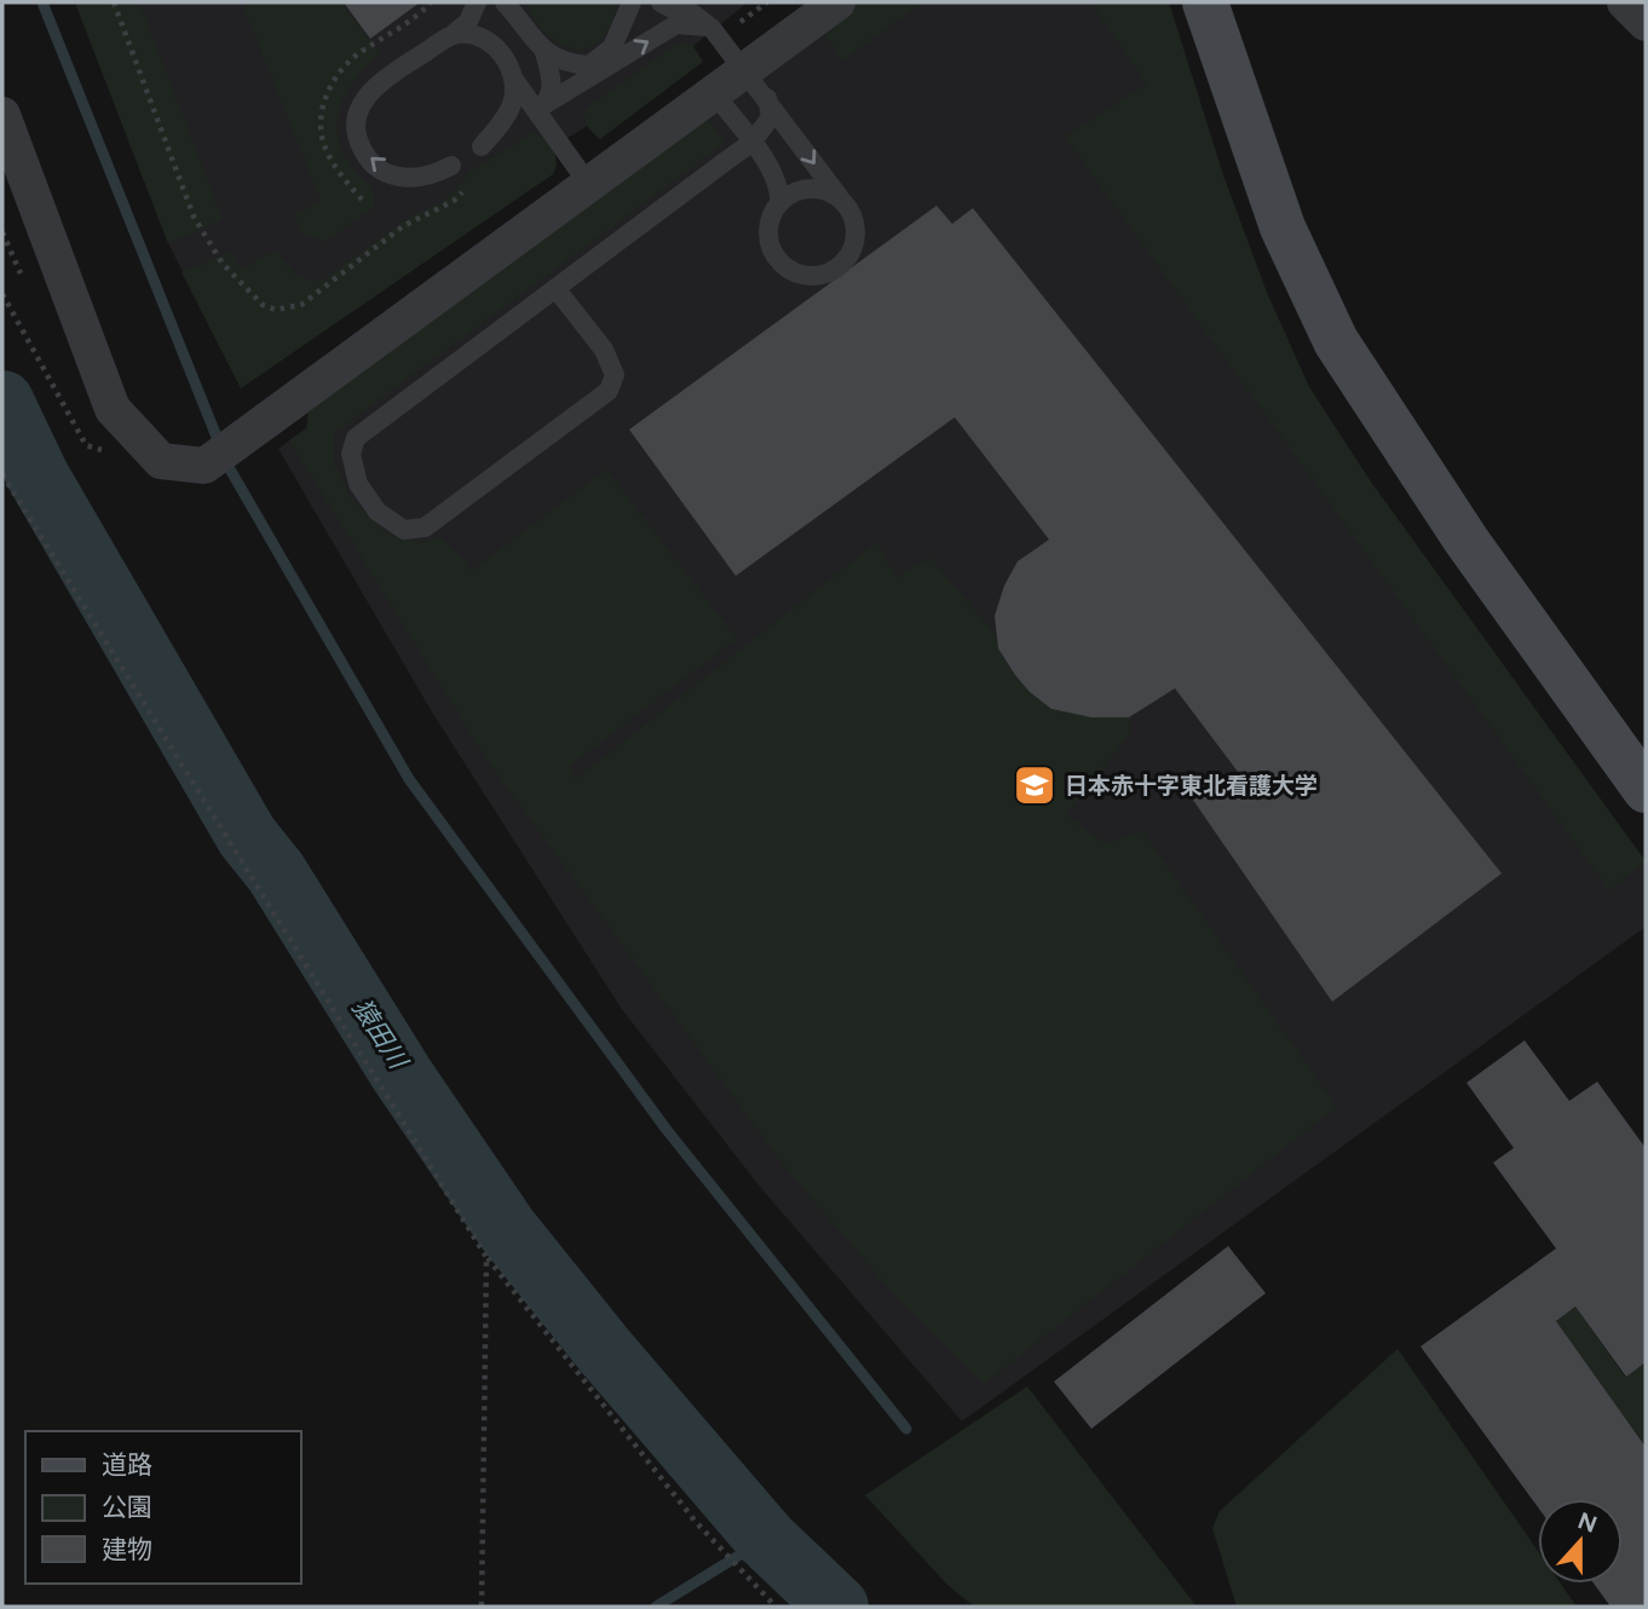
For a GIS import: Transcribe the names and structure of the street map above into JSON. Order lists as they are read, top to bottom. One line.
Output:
{"water":["猿田川"],"places":{"school or university":["日本赤十字東北看護大学"]},"legend":["道路","公園","建物"],"north":"top"}
